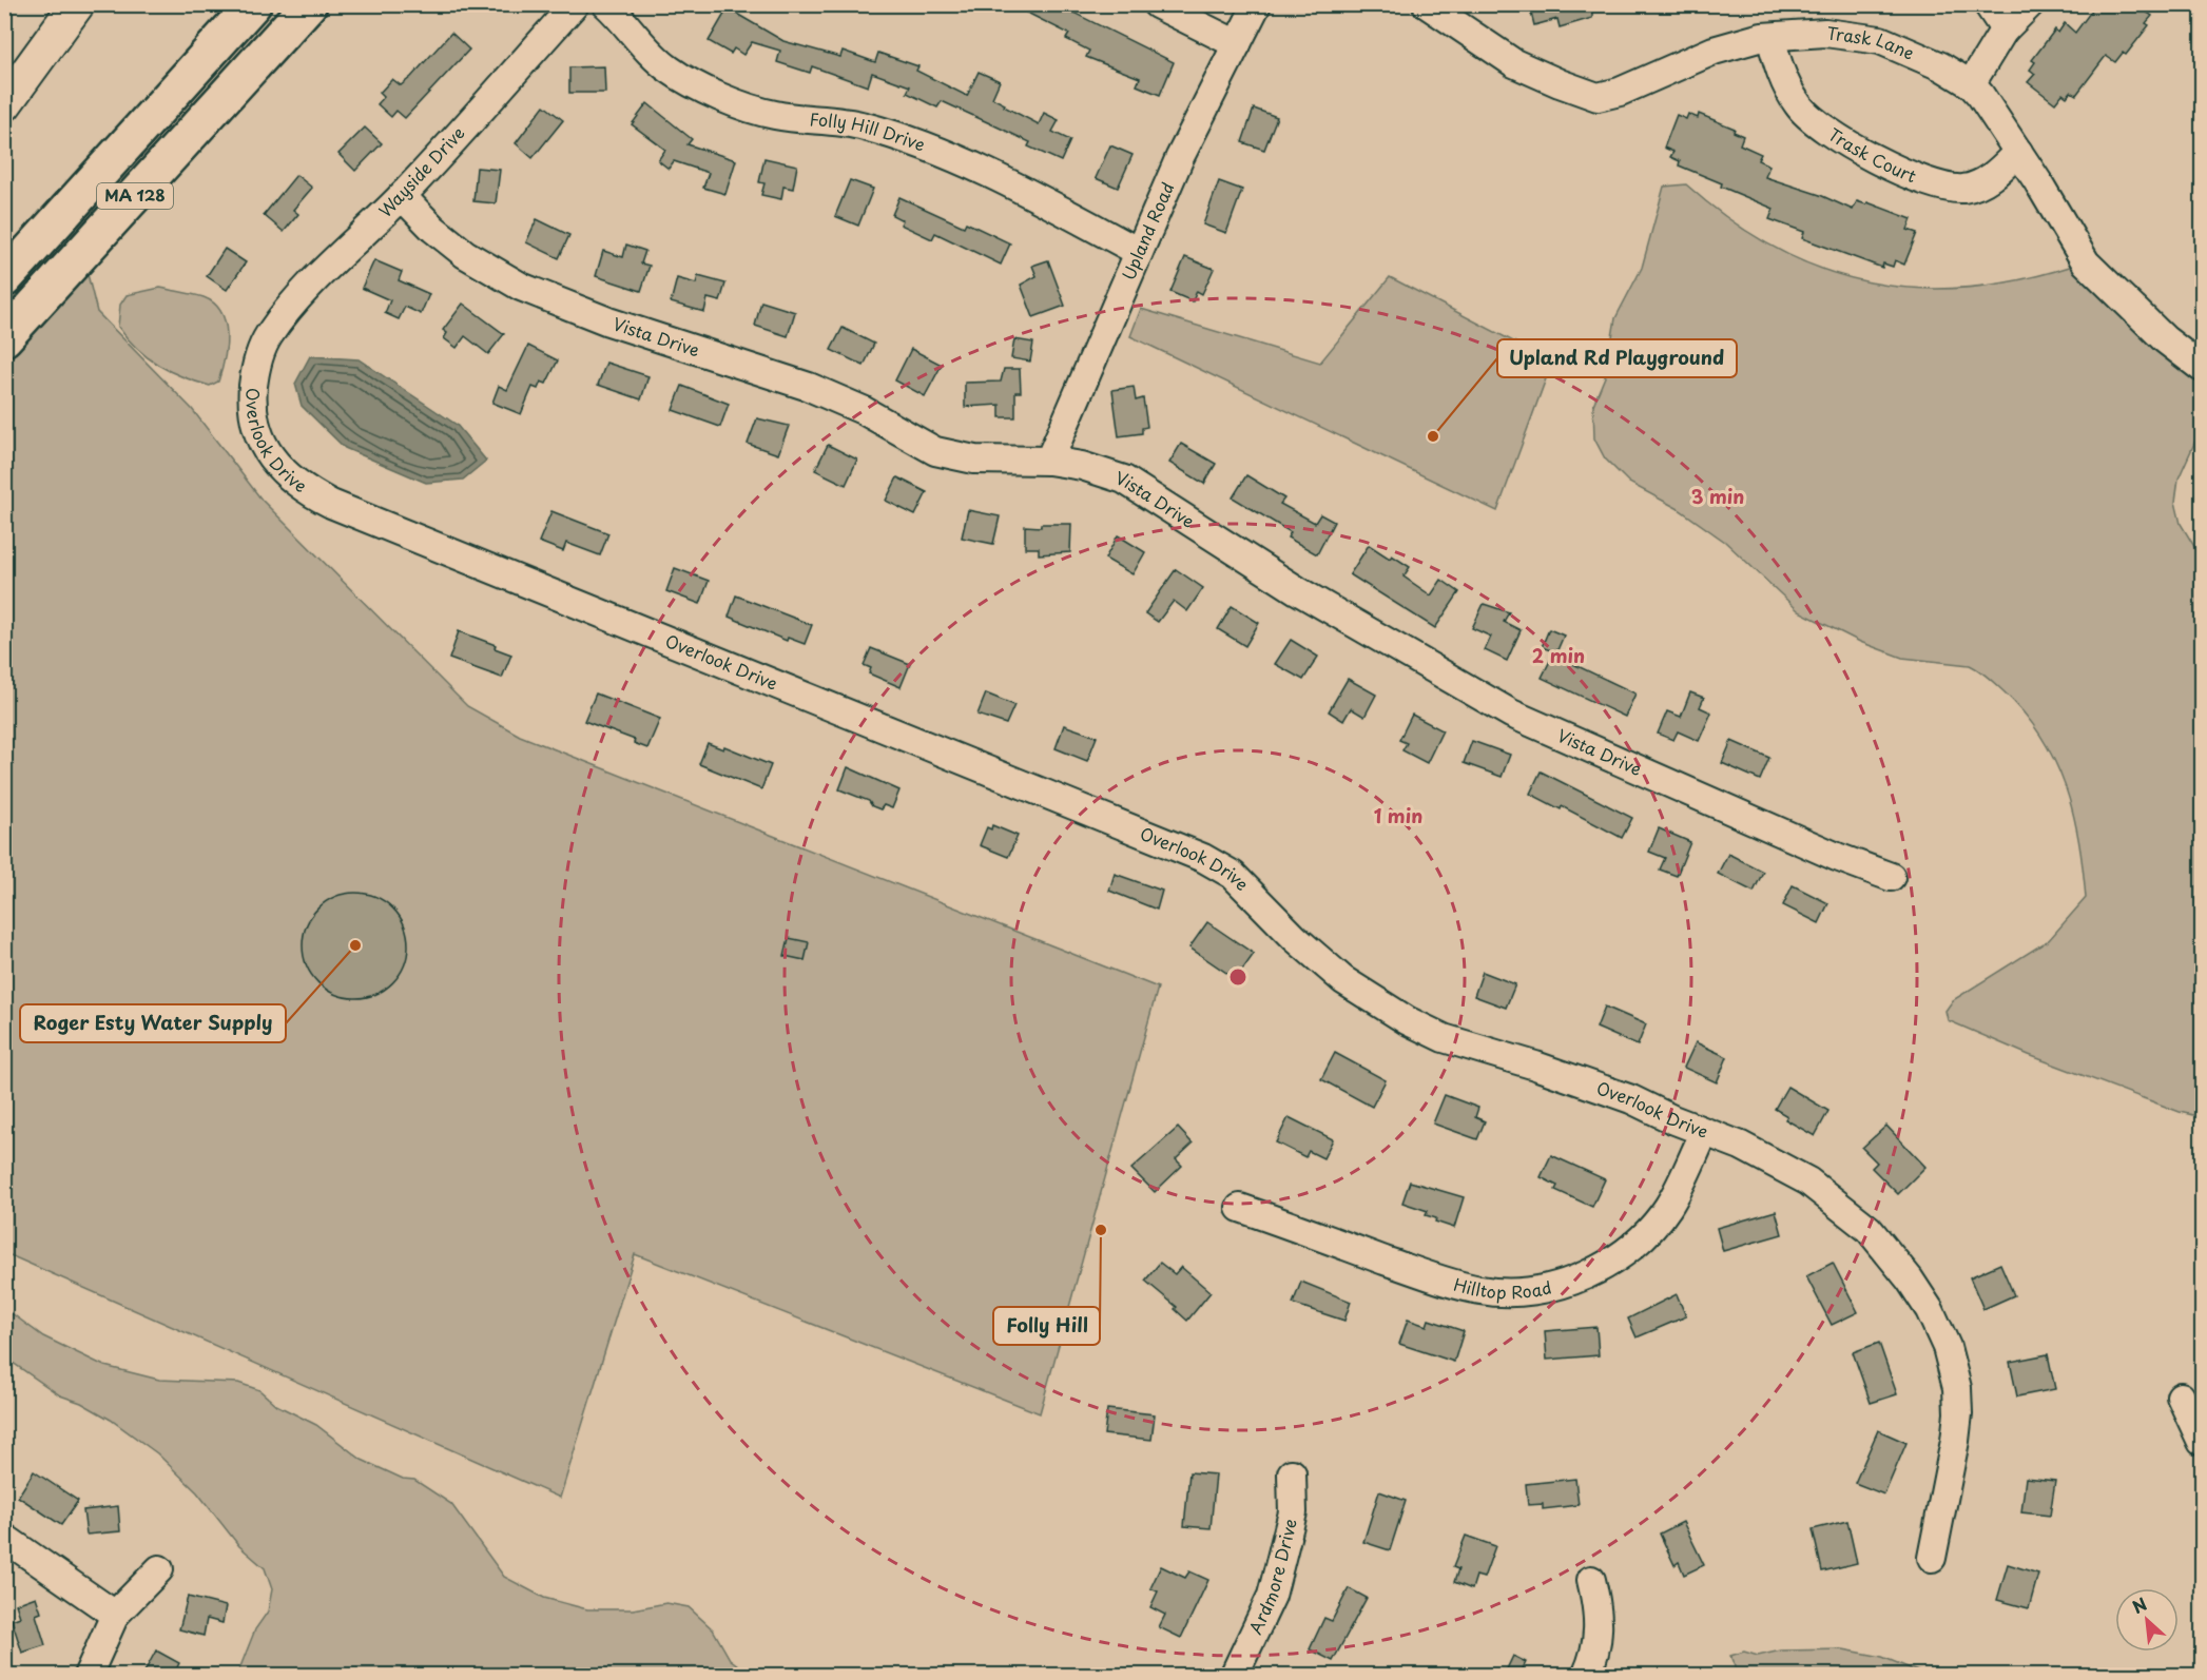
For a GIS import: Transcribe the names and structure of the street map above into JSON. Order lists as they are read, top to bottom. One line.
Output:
{"streets":{"highway":["MA 128"],"street":["Trask Lane","Folly Hill Drive","Trask Court","Wayside Drive","Upland Road","Vista Drive","Overlook Drive","Hilltop Road","Ardmore Drive"]},"crossings":[["Trask Lane","Trask Court"],["Folly Hill Drive","Upland Road"],["Wayside Drive","Vista Drive"],["Wayside Drive","Overlook Drive"],["Upland Road","Vista Drive"],["Overlook Drive","Hilltop Road"]],"places":["Upland Rd Playground","Roger Esty Water Supply","Folly Hill"],"north":"top left","rings":["3 min","2 min","1 min"]}
